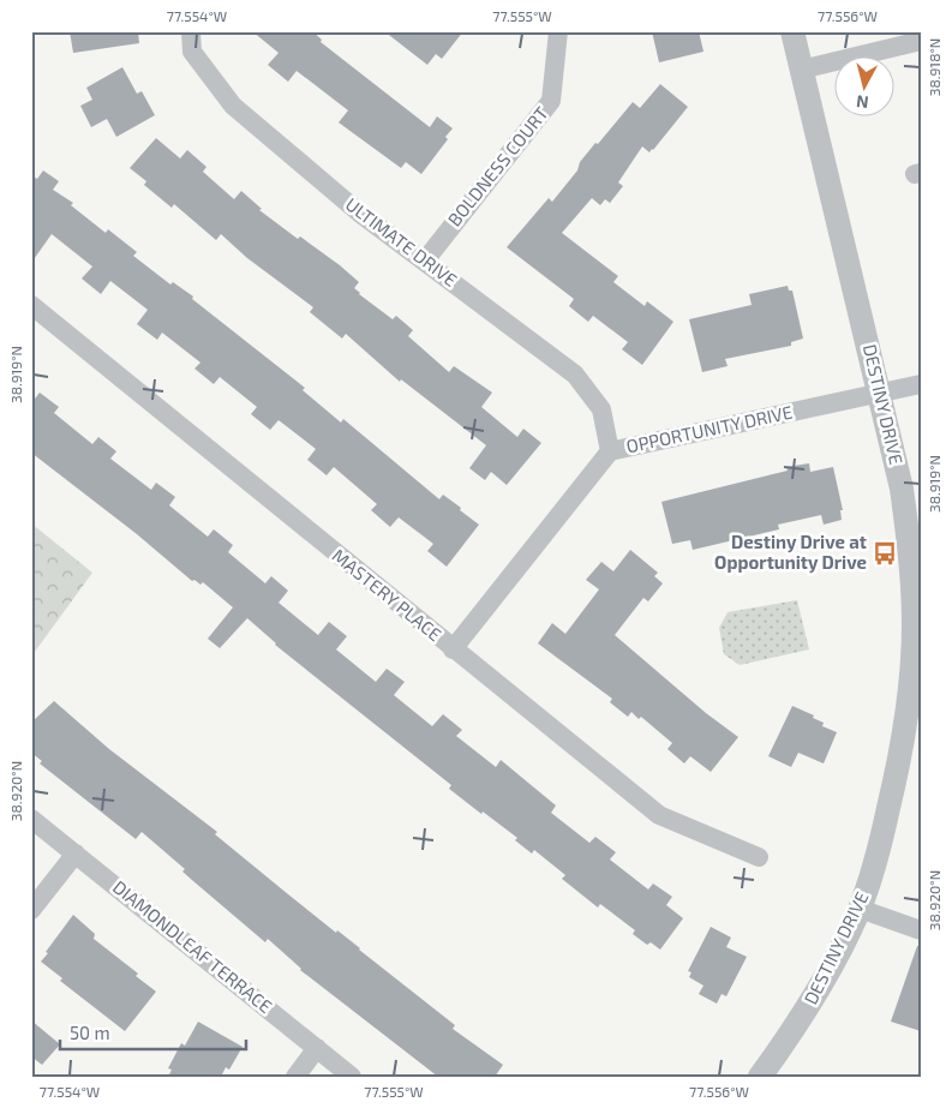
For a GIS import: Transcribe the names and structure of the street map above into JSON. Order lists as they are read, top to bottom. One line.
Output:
{"streets":{"street":["BOLDNESS COURT","ULTIMATE DRIVE","DESTINY DRIVE","OPPORTUNITY DRIVE","MASTERY PLACE","DIAMONDLEAF TERRACE"]},"crossings":[["BOLDNESS COURT","ULTIMATE DRIVE"],["ULTIMATE DRIVE","OPPORTUNITY DRIVE"],["DESTINY DRIVE","OPPORTUNITY DRIVE"],["OPPORTUNITY DRIVE","MASTERY PLACE"]],"places":{"bus stop":["Destiny Drive at Opportunity Drive"]},"scale_bar":"50 m","north":"bottom","coordinates":["77.554°W","77.555°W","77.556°W","38.918°N","38.919°N","38.920°N"]}
